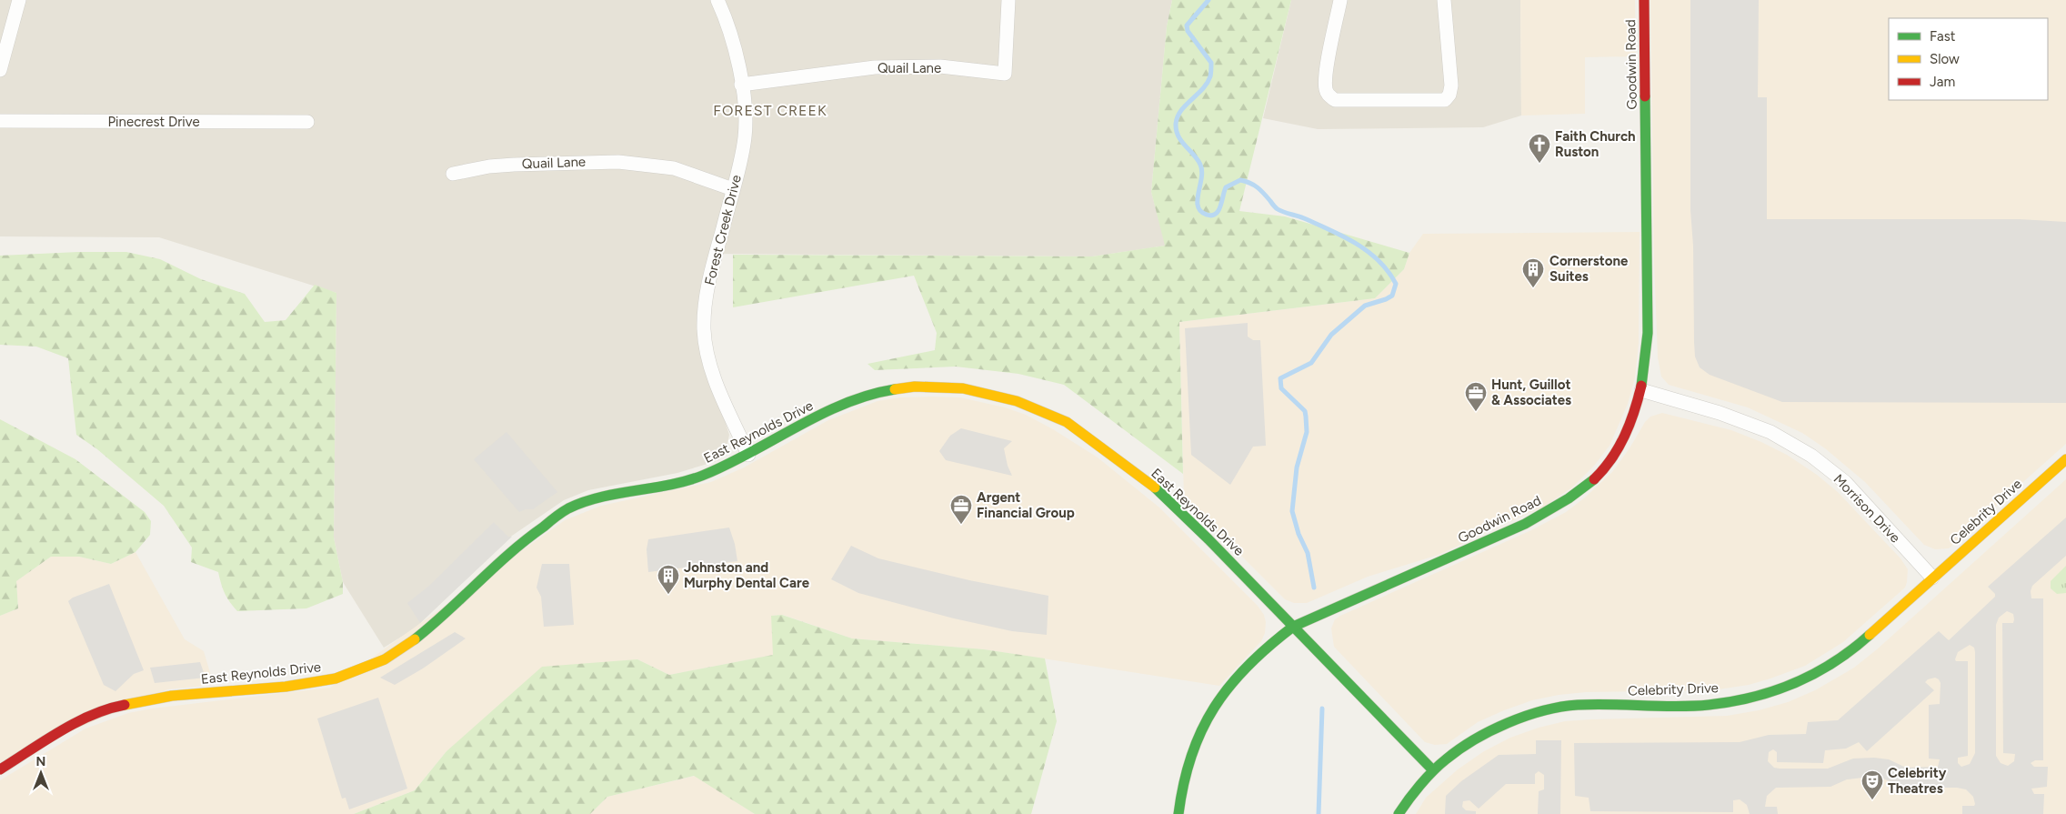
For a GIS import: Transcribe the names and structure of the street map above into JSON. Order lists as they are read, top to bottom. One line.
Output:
{"streets":{"street":["Goodwin Road","Quail Lane","Pinecrest Drive","Forest Creek Drive","East Reynolds Drive","Morrison Drive","Celebrity Drive"]},"crossings":[["Goodwin Road","East Reynolds Drive"],["Goodwin Road","Morrison Drive"],["Quail Lane","Forest Creek Drive"],["Forest Creek Drive","East Reynolds Drive"],["East Reynolds Drive","Celebrity Drive"],["Morrison Drive","Celebrity Drive"]],"districts":["FOREST CREEK"],"places":{"church":["Faith Church Ruston"],"building":["Cornerstone Suites","Johnston and Murphy Dental Care"],"office":["Hunt, Guillot & Associates","Argent Financial Group"],"theatre":["Celebrity Theatres"]},"legend":["Fast","Slow","Jam"],"north":"top"}
